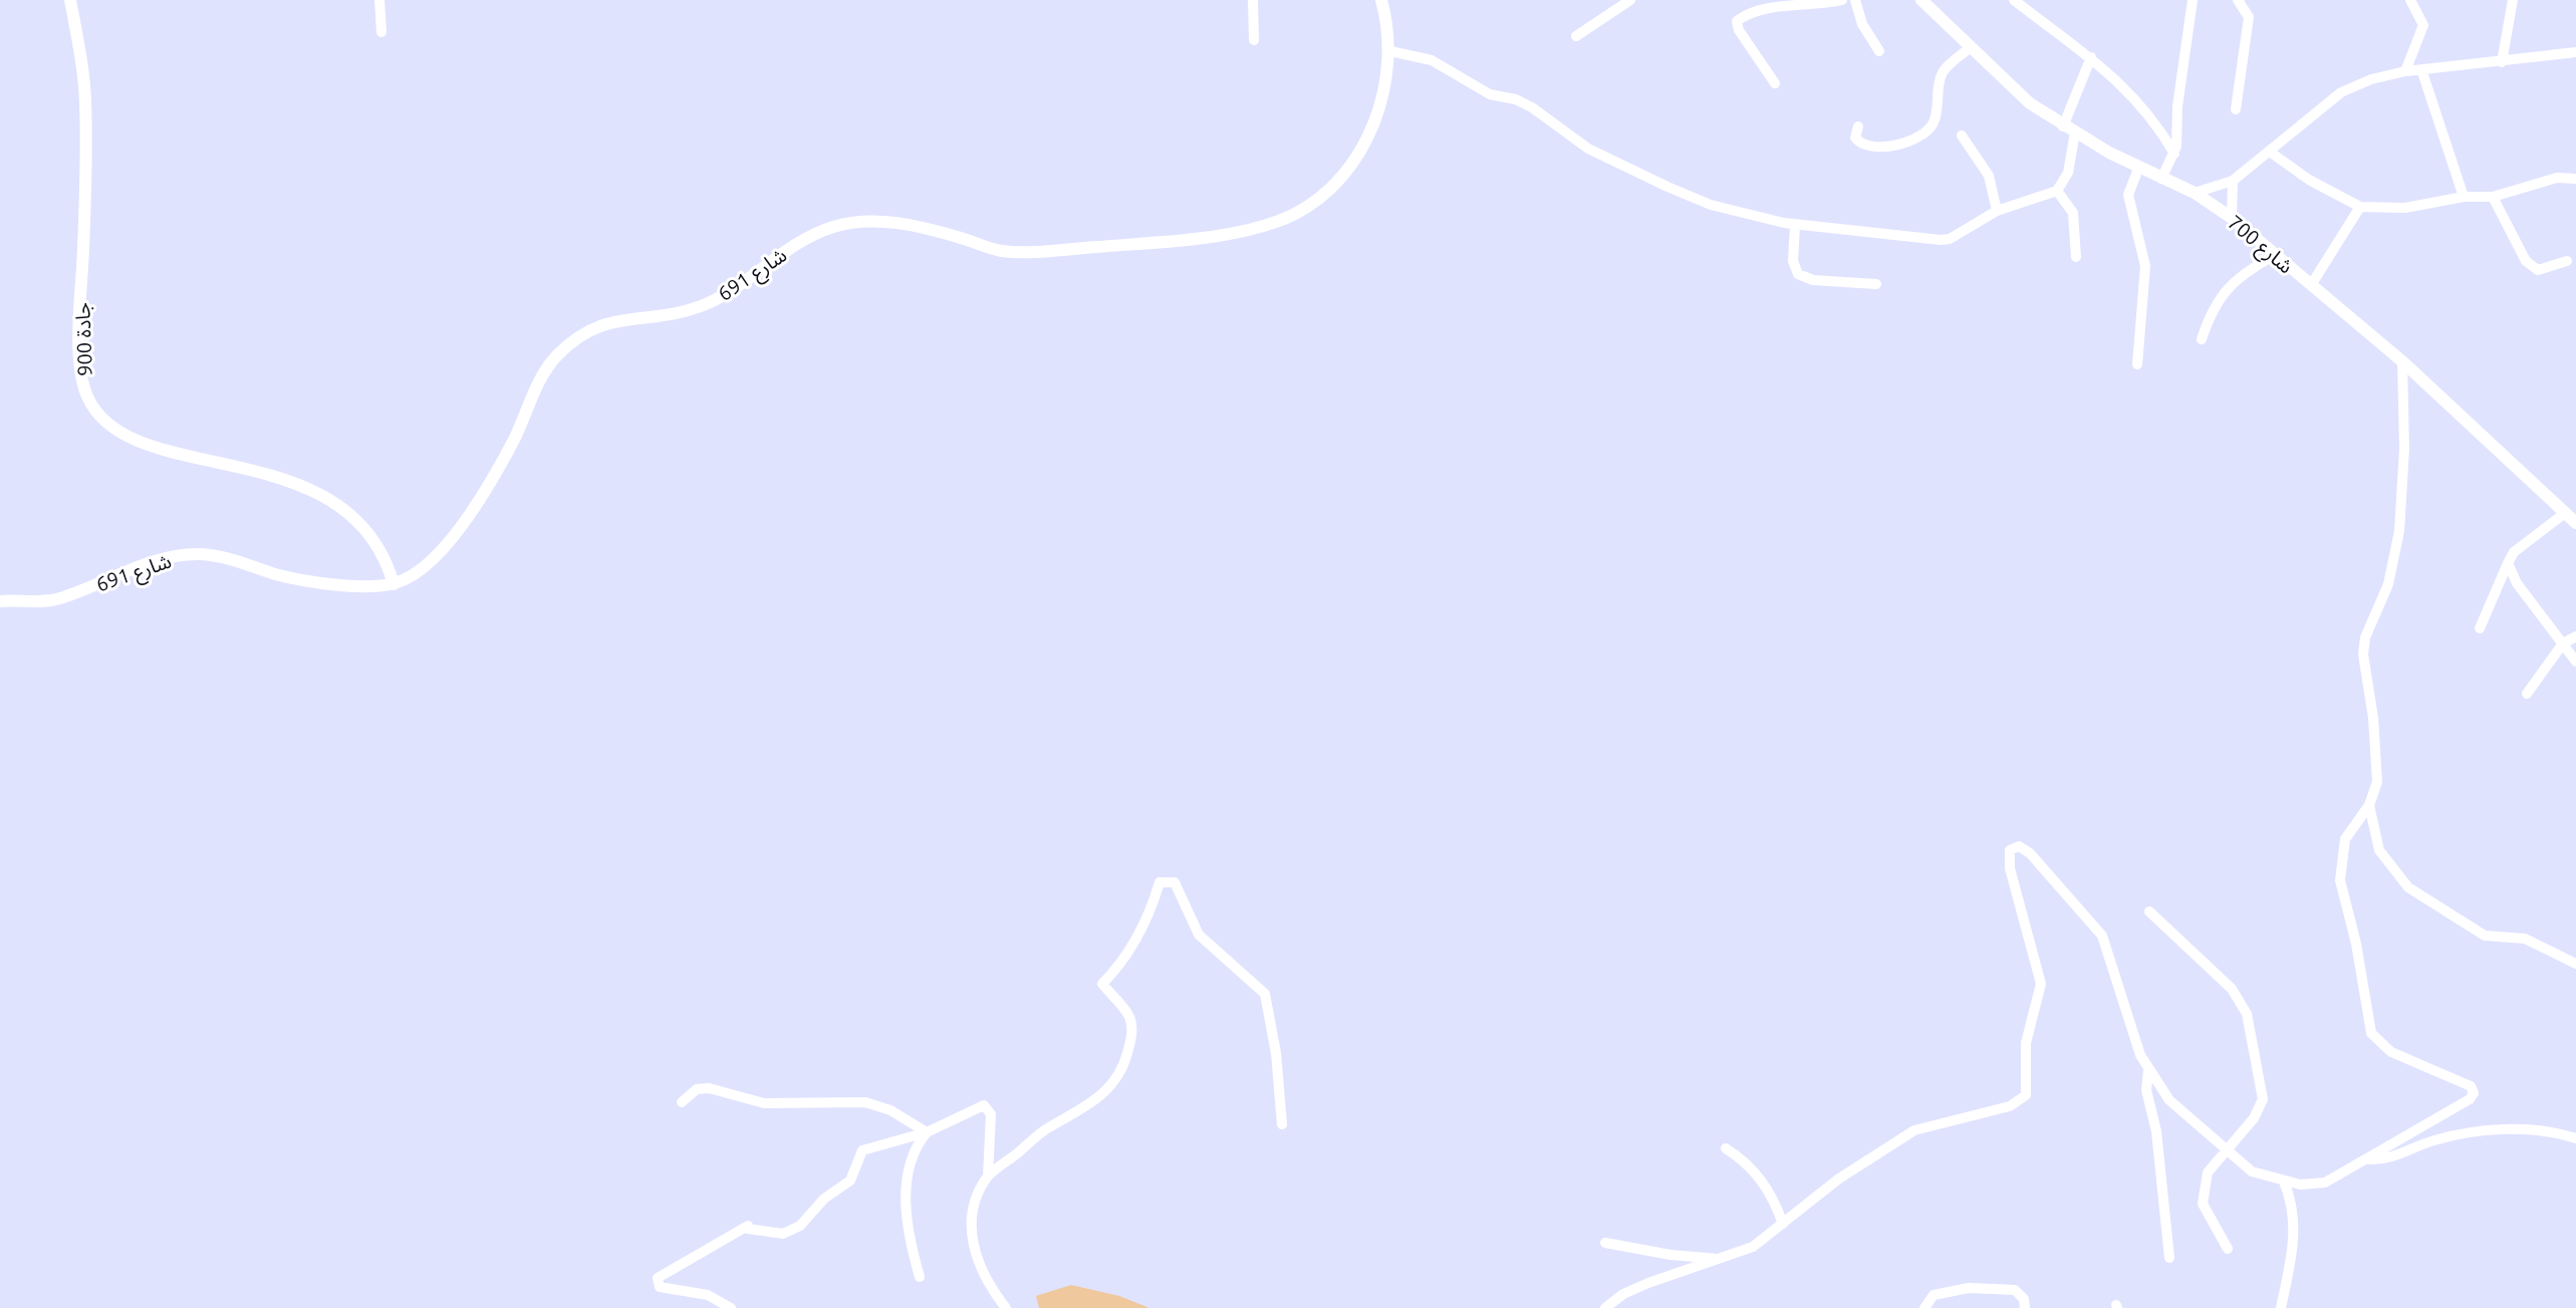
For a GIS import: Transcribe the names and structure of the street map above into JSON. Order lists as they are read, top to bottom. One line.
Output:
{"streets":{"main road":["شارع 700","شارع 691","جادة 900"]},"crossings":[["شارع 691","جادة 900"]]}
